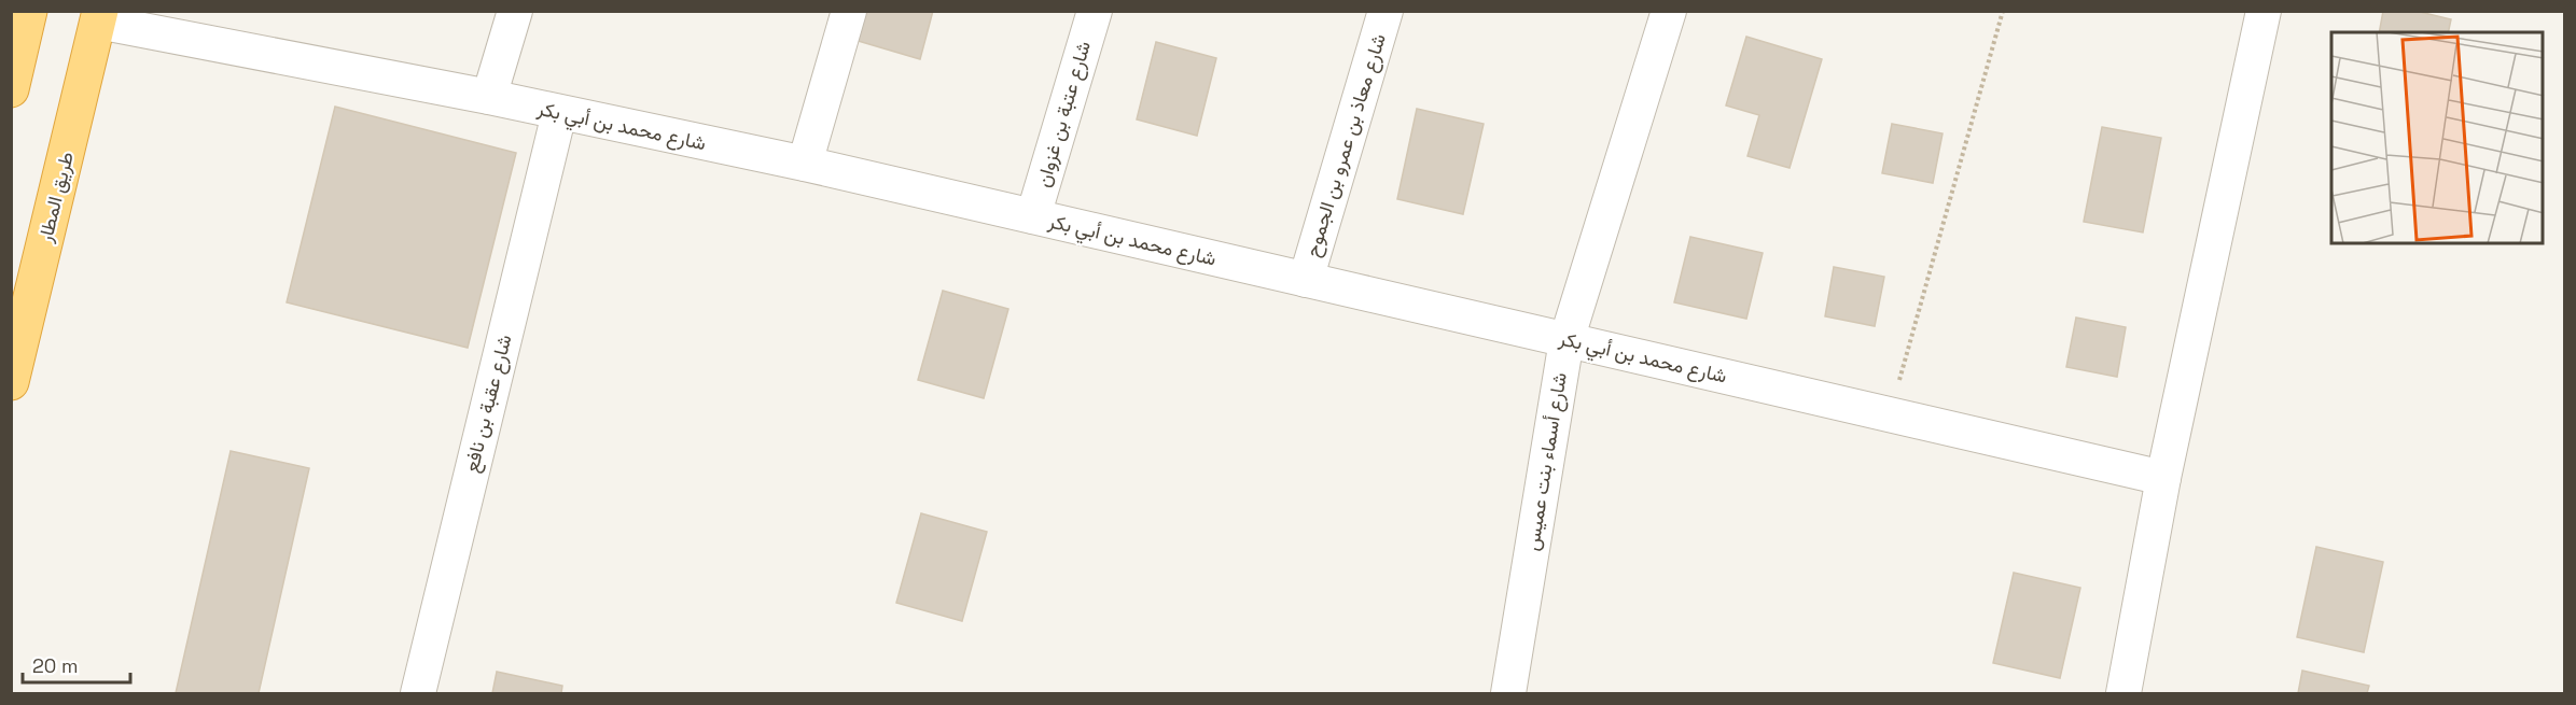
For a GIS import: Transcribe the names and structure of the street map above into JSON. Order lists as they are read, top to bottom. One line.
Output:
{"streets":{"highway":["طريق المطار"],"street":["شارع عتبة بن غزوان","شارع محمد بن أبي بكر","شارع معاذ بن عمرو بن الجموح","شارع عقبة بن نافع","شارع أسماء بنت عميس"]},"crossings":[["شارع عتبة بن غزوان","شارع محمد بن أبي بكر"],["شارع محمد بن أبي بكر","شارع معاذ بن عمرو بن الجموح"],["شارع محمد بن أبي بكر","طريق المطار"],["شارع محمد بن أبي بكر","شارع عقبة بن نافع"],["شارع محمد بن أبي بكر","شارع أسماء بنت عميس"]],"scale_bar":"20 m"}
